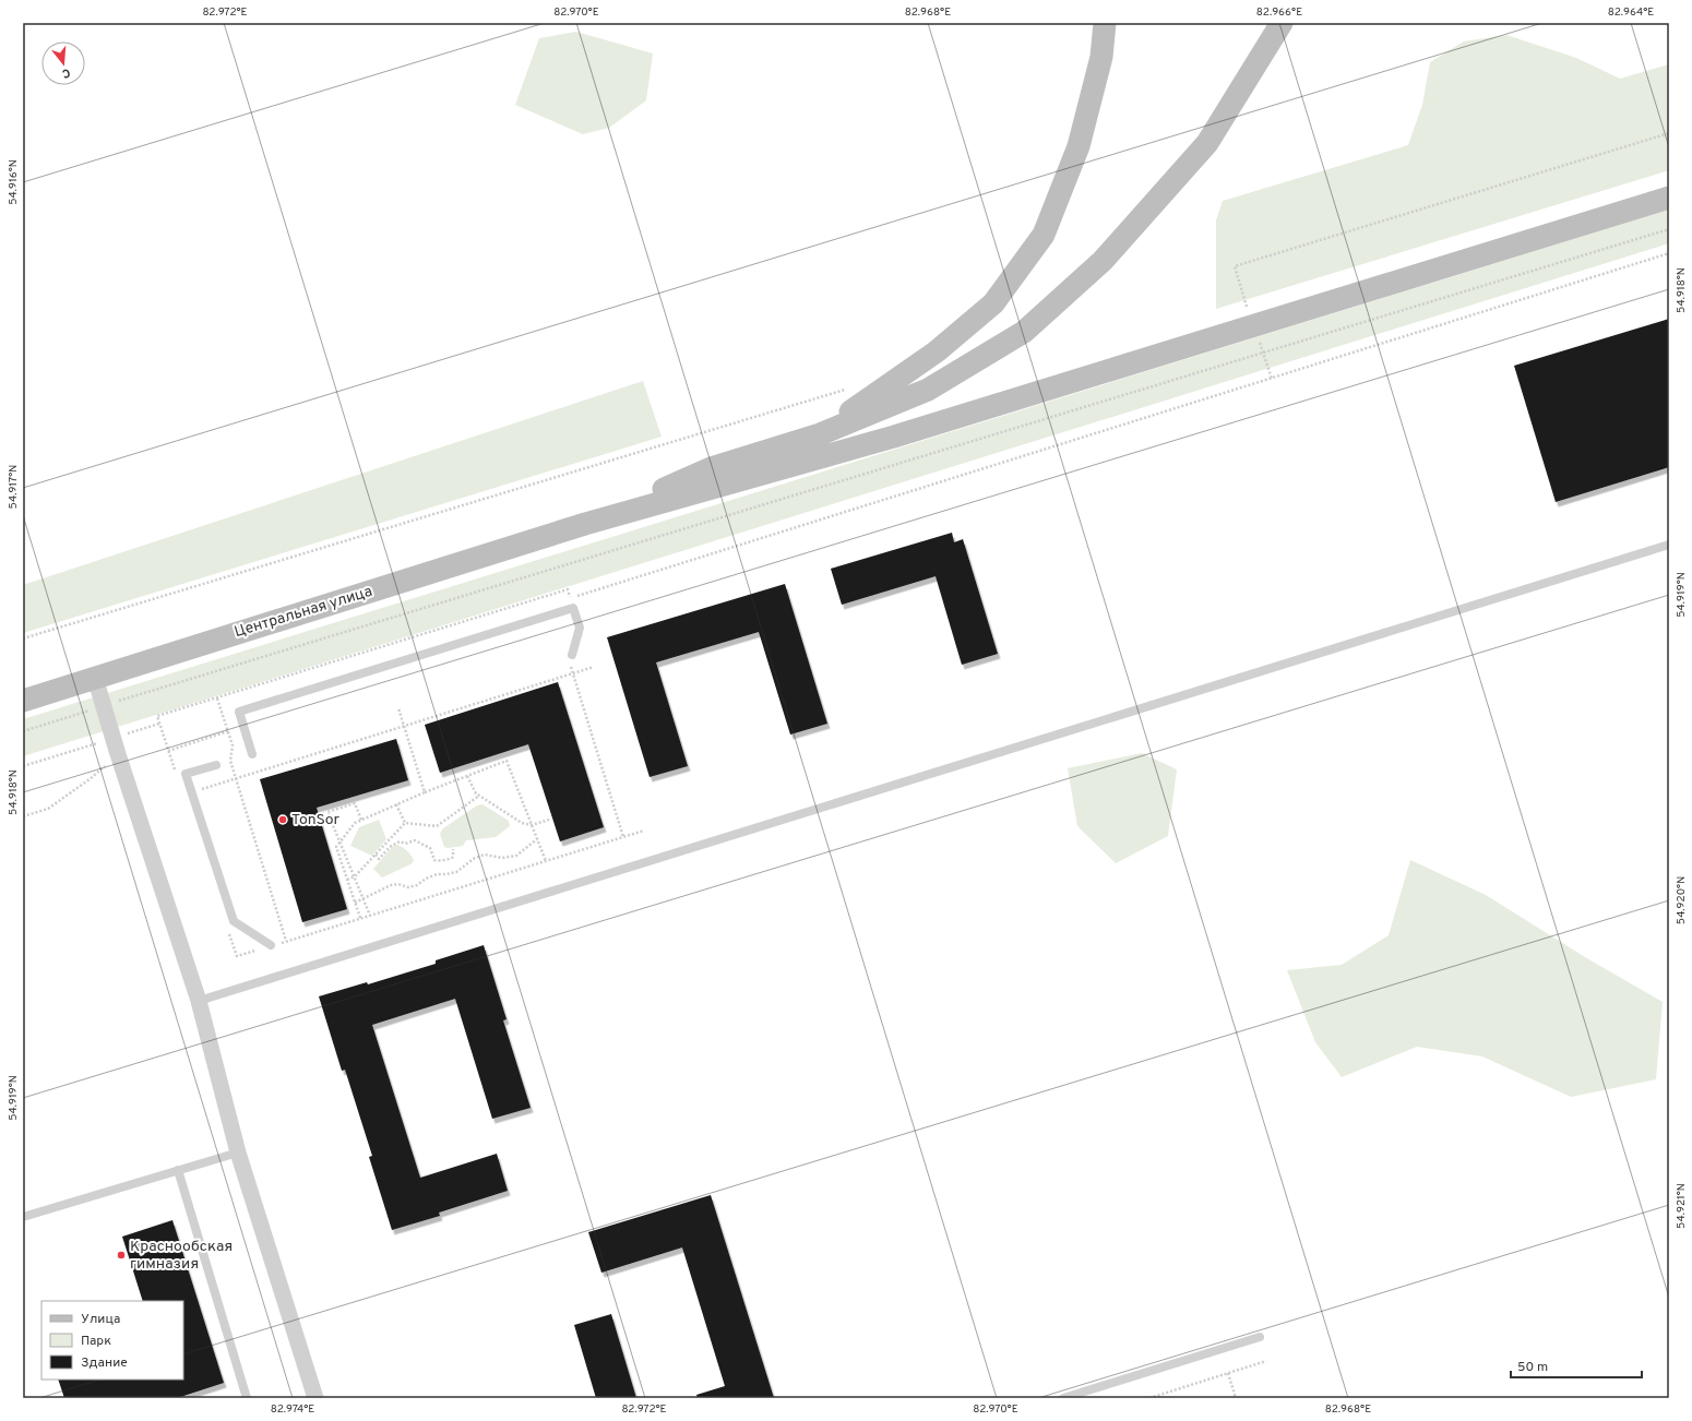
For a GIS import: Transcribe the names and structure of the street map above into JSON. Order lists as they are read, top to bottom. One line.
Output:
{"streets":{"main road":["Центральная улица"]},"places":["TonSor","Краснообская гимназия"],"legend":["Улица","Парк","Здание"],"scale_bar":"50 m","north":"bottom","coordinates":["82.972°E","82.970°E","82.968°E","82.966°E","82.964°E","54.916°N","54.918°N","54.917°N","54.919°N","54.920°N","54.921°N","82.974°E"]}
